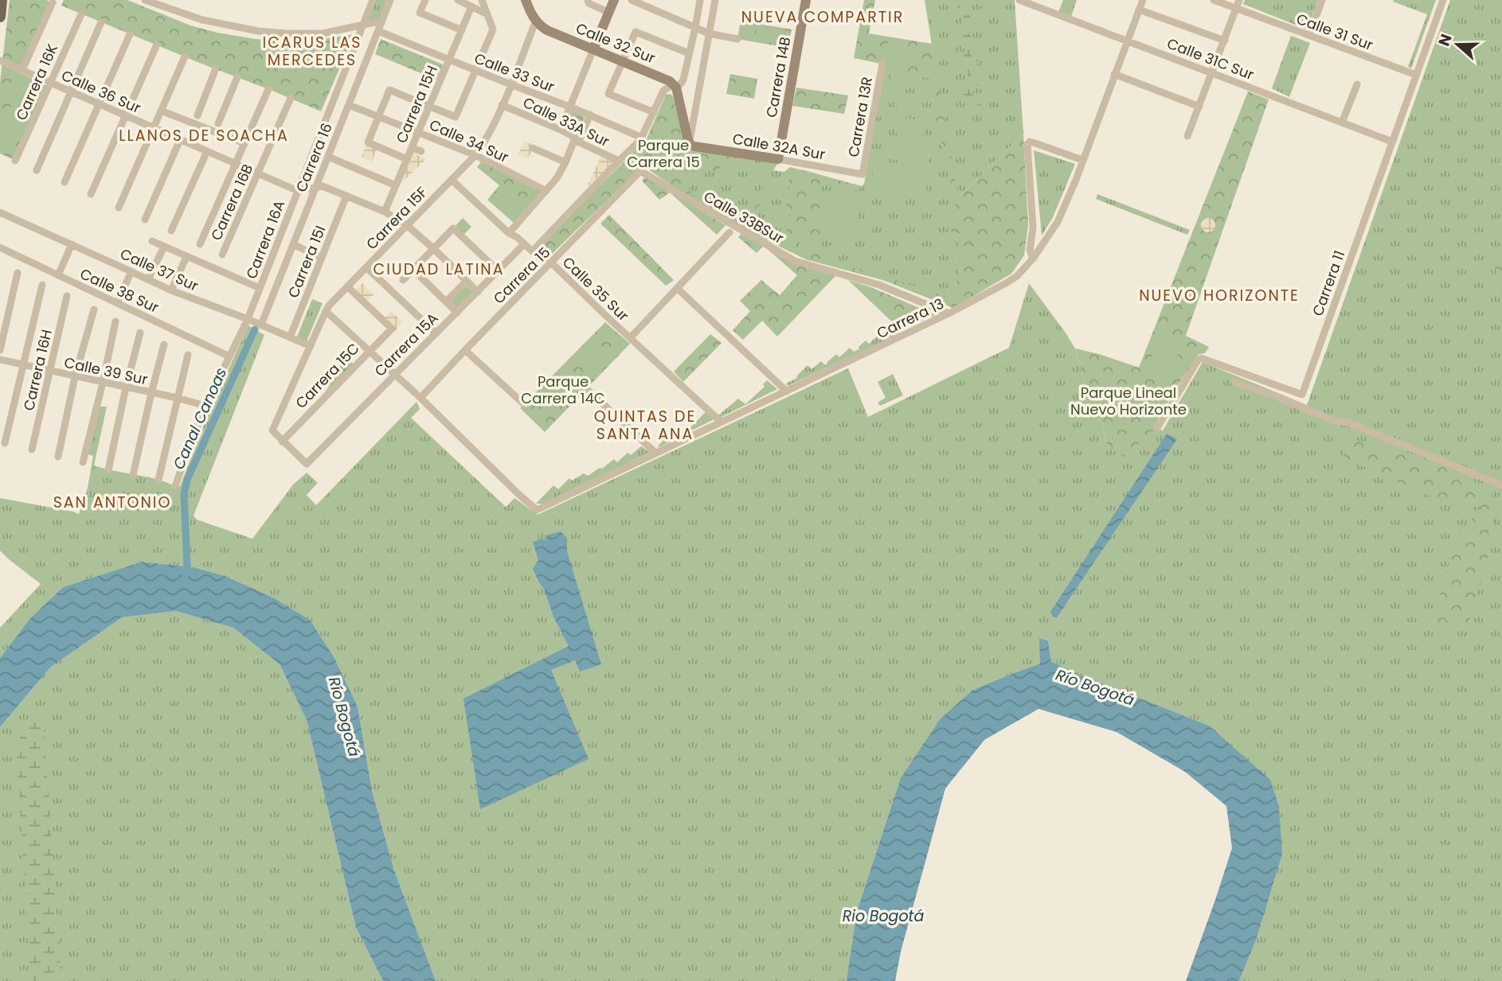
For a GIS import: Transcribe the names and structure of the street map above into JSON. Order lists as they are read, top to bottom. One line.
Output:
{"streets":{"street":["Calle 31 Sur","Calle 32 Sur","Calle 31C Sur","Calle 33 Sur","Carrera 14B","Carrera 16K","Calle 36 Sur","Carrera 15H","Carrera 13R","Calle 33A Sur","Calle 34 Sur","Calle 32A Sur","Carrera 16","Carrera 16B","Calle 33BSur","Carrera 15F","Carrera 16A","Carrera 15I","Calle 37 Sur","Carrera 15","Carrera 11","Calle 35 Sur","Calle 38 Sur","Carrera 13","Carrera 15A","Carrera 16H","Calle 39 Sur","Carrera 15C"]},"crossings":[["Calle 31 Sur","Carrera 11"],["Calle 32 Sur","Carrera 15F"],["Calle 31C Sur","Carrera 11"],["Calle 31C Sur","Carrera 13"],["Calle 33 Sur","Carrera 15H"],["Calle 33 Sur","Carrera 16"],["Calle 33 Sur","Carrera 15F"],["Carrera 14B","Calle 32A Sur"],["Carrera 16K","Calle 36 Sur"],["Calle 36 Sur","Carrera 16B"],["Calle 36 Sur","Carrera 16A"],["Carrera 15H","Calle 34 Sur"],["Carrera 13R","Calle 32A Sur"],["Calle 33A Sur","Carrera 15F"],["Calle 34 Sur","Carrera 16"],["Calle 34 Sur","Carrera 15F"],["Carrera 16","Calle 37 Sur"],["Calle 33BSur","Carrera 15"],["Calle 33BSur","Carrera 13"],["Carrera 15F","Calle 37 Sur"],["Carrera 15F","Calle 35 Sur"],["Carrera 15F","Carrera 15A"],["Carrera 15F","Carrera 15C"],["Carrera 16A","Calle 37 Sur"],["Carrera 16A","Calle 38 Sur"],["Carrera 16A","Calle 39 Sur"],["Carrera 15I","Calle 37 Sur"],["Carrera 15","Calle 35 Sur"],["Carrera 15","Carrera 13"],["Calle 35 Sur","Carrera 13"],["Calle 35 Sur","Carrera 15A"],["Carrera 15A","Carrera 15C"],["Carrera 16H","Calle 39 Sur"]],"districts":["NUEVA COMPARTIR","ICARUS LAS MERCEDES","LLANOS DE SOACHA","CIUDAD LATINA","NUEVO HORIZONTE","QUINTAS DE SANTA ANA","SAN ANTONIO"],"water":["Canal Canoas","Río Bogotá","Rio Bogotá"],"parks":["Parque Carrera 15","Parque Carrera 14C","Parque Lineal Nuevo Horizonte"],"north":"left"}
